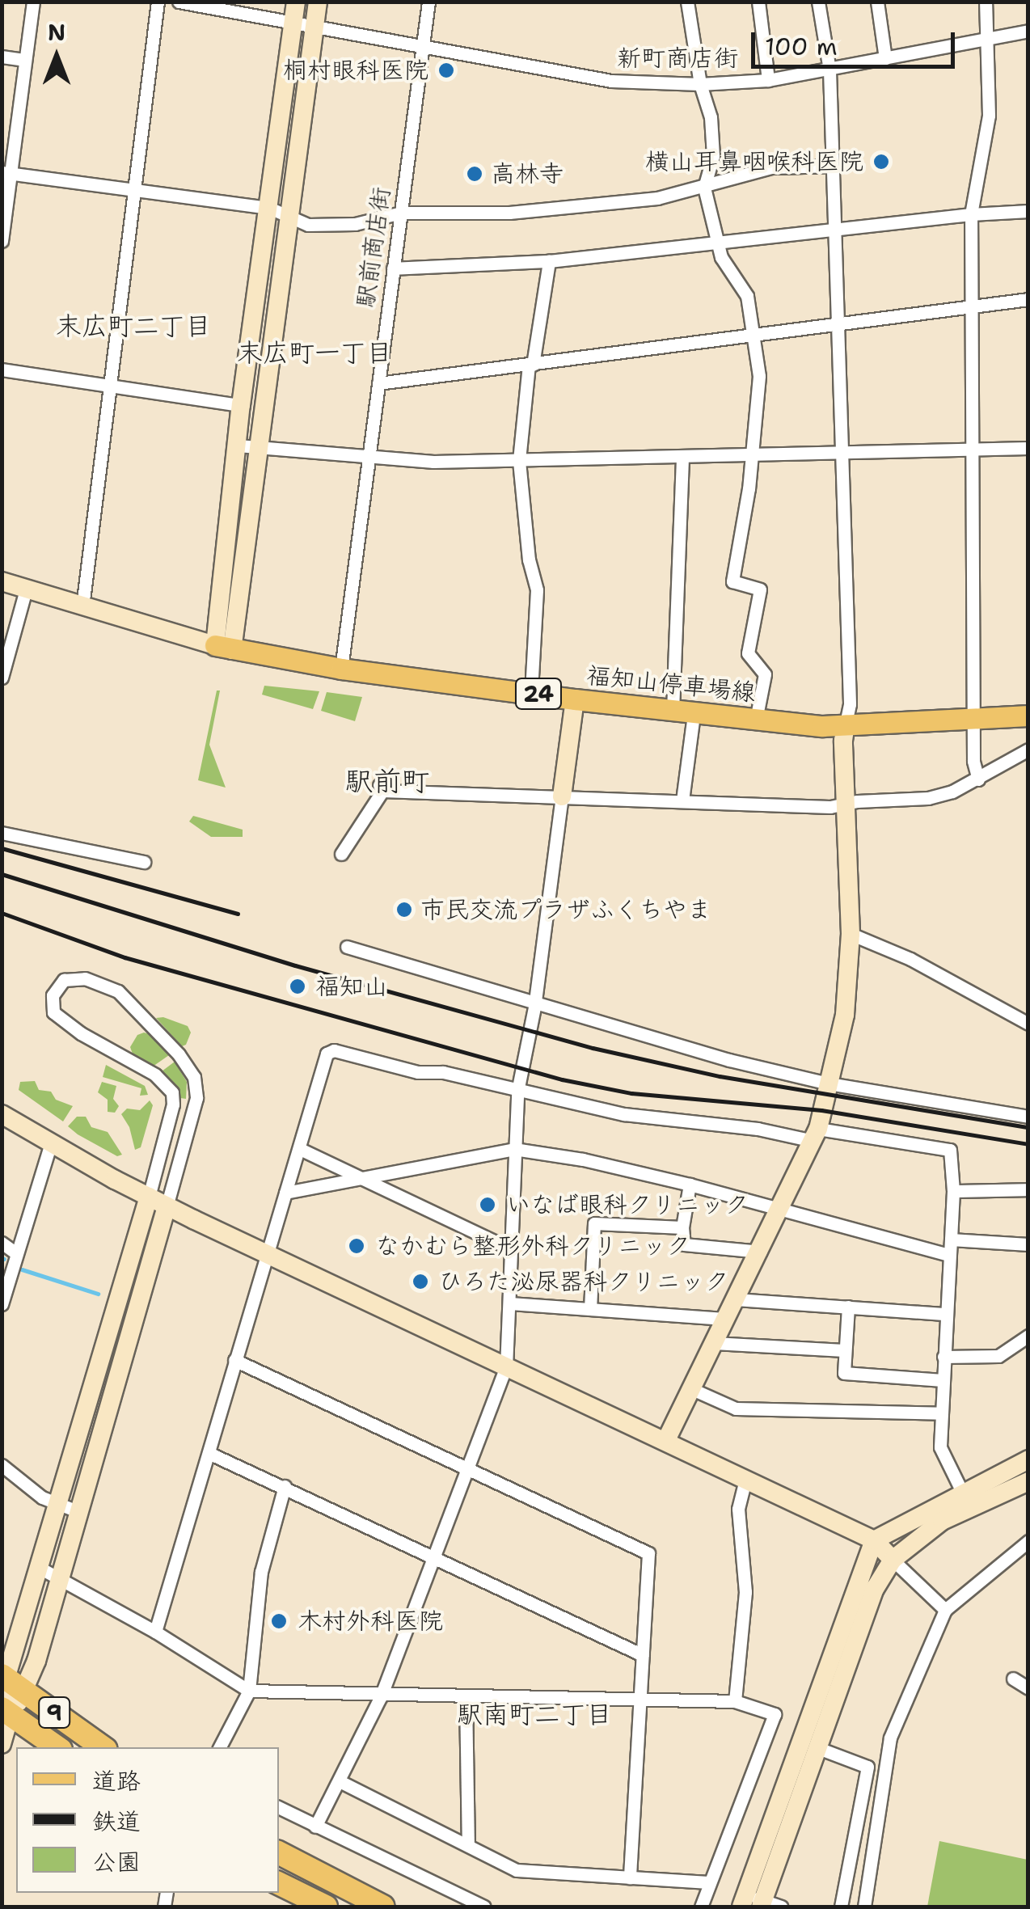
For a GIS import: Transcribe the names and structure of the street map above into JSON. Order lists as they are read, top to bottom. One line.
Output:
{"streets":{"highway":["9"],"main road":["福知山停車場線","24"],"street":["新町商店街","駅前商店街"]},"crossings":[["新町商店街","駅前商店街"],["駅前商店街","福知山停車場線"]],"districts":["末広町二丁目","末広町一丁目","駅前町","駅南町二丁目"],"places":["桐村眼科医院","横山耳鼻咽喉科医院","高林寺","市民交流プラザふくちやま","福知山","いなば眼科クリニック","なかむら整形外科クリニック","ひろた泌尿器科クリニック","木村外科医院"],"legend":["道路","鉄道","公園"],"scale_bar":"100 m","north":"top"}
